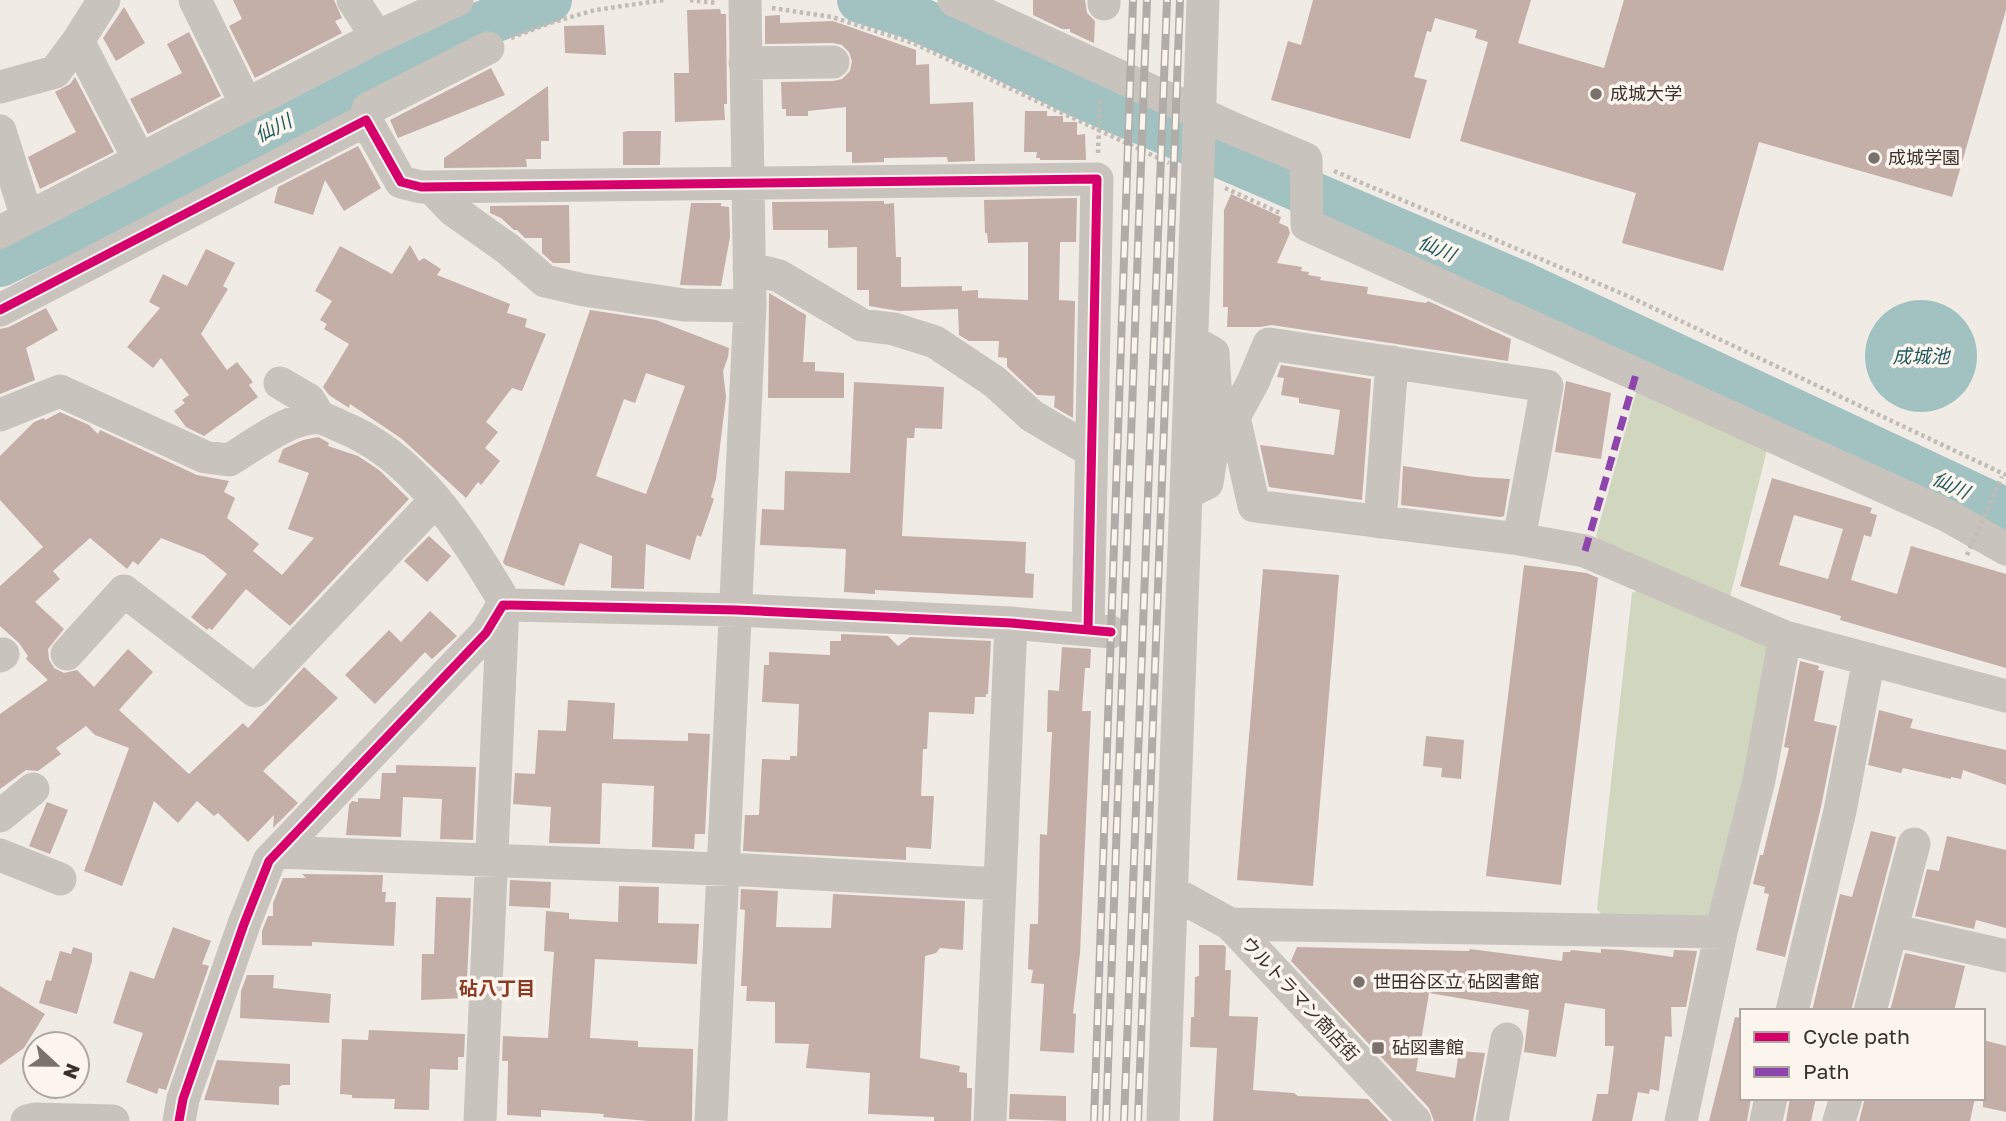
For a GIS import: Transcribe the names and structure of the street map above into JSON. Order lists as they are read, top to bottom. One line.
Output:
{"streets":{"street":["ウルトラマン商店街"]},"districts":["砧八丁目"],"water":["仙川","成城池"],"places":{"other":["成城大学","成城学園","世田谷区立 砧図書館"],"transit":["砧図書館"]},"legend":["Cycle path","Path"],"north":"right"}
